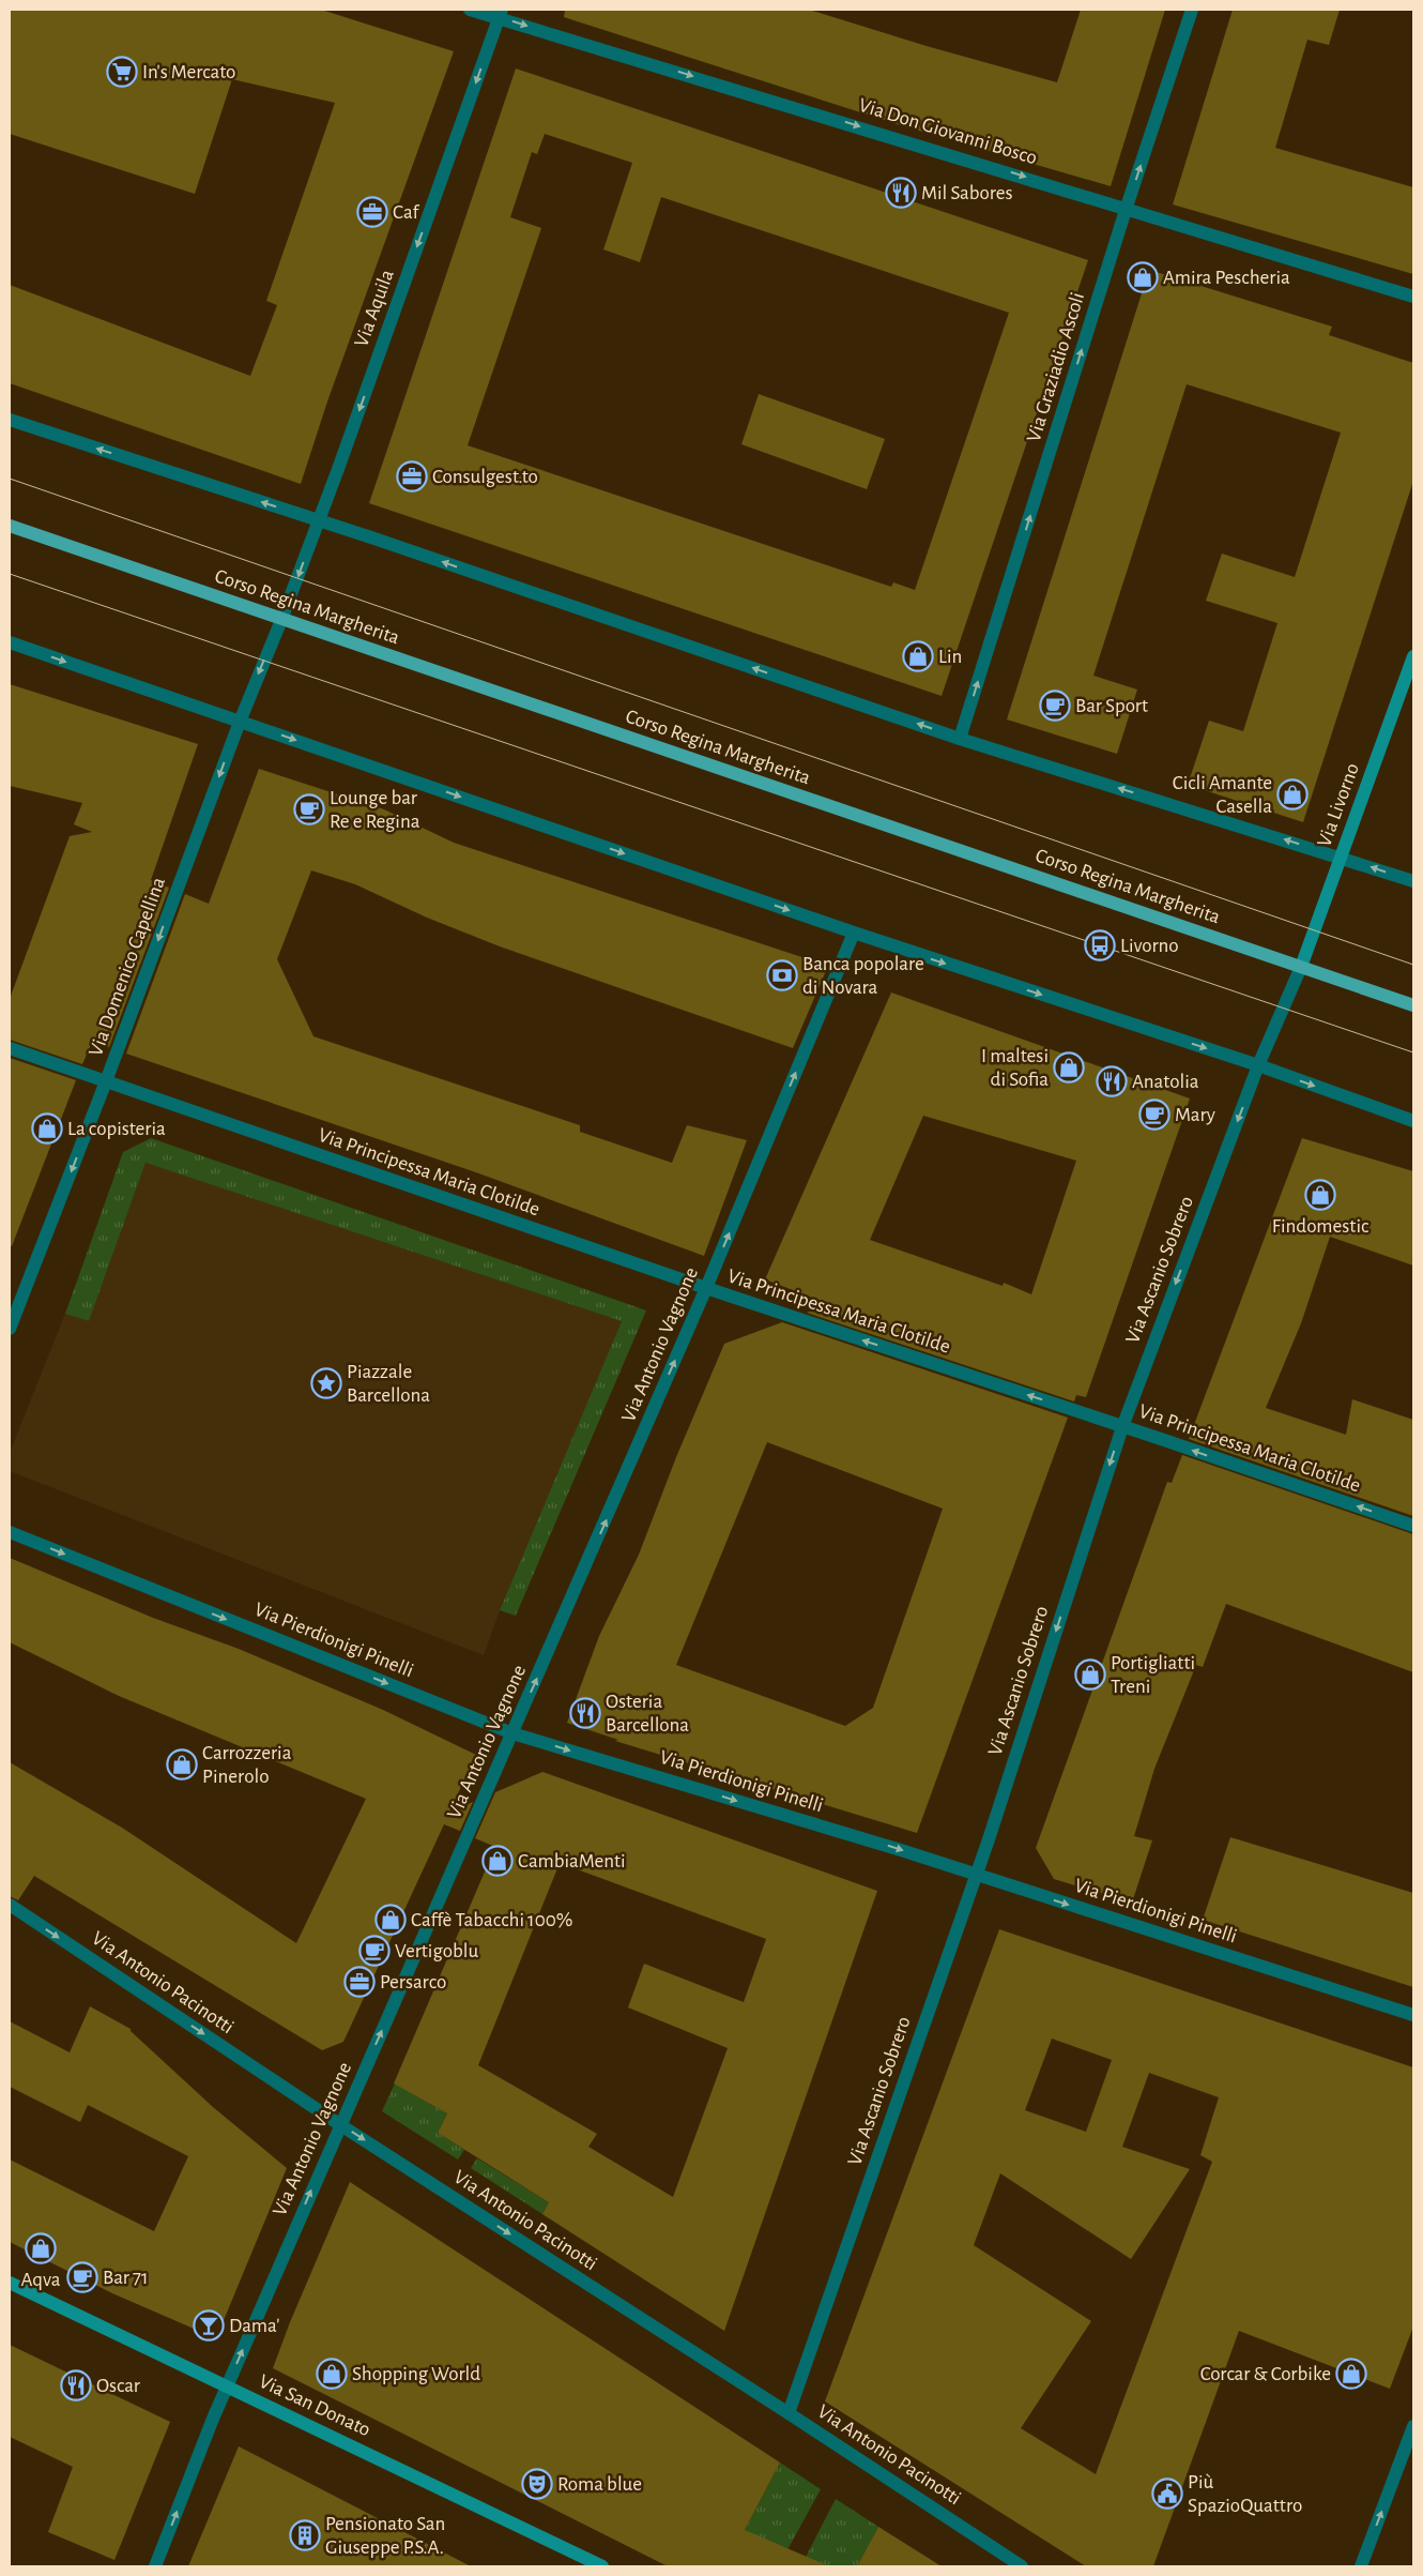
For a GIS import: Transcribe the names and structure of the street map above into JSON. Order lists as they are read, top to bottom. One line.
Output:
{"streets":{"main road":["Corso Regina Margherita"],"street":["Via Don Giovanni Bosco","Via Aquila","Via Graziadio Ascoli","Via Livorno","Via Domenico Capellina","Via Principessa Maria Clotilde","Via Ascanio Sobrero","Via Antonio Vagnone","Via Pierdionigi Pinelli","Via Antonio Pacinotti","Via San Donato"]},"crossings":[["Via Don Giovanni Bosco","Via Aquila"],["Via Don Giovanni Bosco","Via Graziadio Ascoli"],["Via Aquila","Corso Regina Margherita"],["Via Aquila","Via Domenico Capellina"],["Corso Regina Margherita","Via Livorno"],["Corso Regina Margherita","Via Domenico Capellina"],["Corso Regina Margherita","Via Ascanio Sobrero"],["Via Livorno","Via Ascanio Sobrero"],["Via Domenico Capellina","Via Principessa Maria Clotilde"],["Via Principessa Maria Clotilde","Via Ascanio Sobrero"],["Via Principessa Maria Clotilde","Via Antonio Vagnone"],["Via Ascanio Sobrero","Via Pierdionigi Pinelli"],["Via Ascanio Sobrero","Via Antonio Pacinotti"],["Via Antonio Vagnone","Via Pierdionigi Pinelli"],["Via Antonio Vagnone","Via Antonio Pacinotti"],["Via Antonio Vagnone","Via San Donato"]],"one_way":["Via Don Giovanni Bosco","Via Aquila","Via Graziadio Ascoli","Via Domenico Capellina","Via Principessa Maria Clotilde","Via Ascanio Sobrero","Via Antonio Vagnone","Via Pierdionigi Pinelli","Via Antonio Pacinotti"],"places":{"supermarket":["In's Mercato"],"restaurant":["Mil Sabores","Anatolia","Osteria Barcellona","Oscar"],"office":["Caf","Consulgest.to","Persarco"],"shop":["Amira Pescheria","Lin","Cicli Amante Casella","I maltesi di Sofia","La copisteria","Findomestic","Portigliatti Treni","Carrozzeria Pinerolo","CambiaMenti","Caffè Tabacchi 100%","Aqva","Shopping World","Corcar & Corbike"],"cafe":["Bar Sport","Lounge bar Re e Regina","Mary","Vertigoblu","Bar 71"],"bus stop":["Livorno"],"bank":["Banca popolare di Novara"],"place":["Piazzale Barcellona"],"bar":["Dama'"],"theatre":["Roma blue"],"public building":["Più SpazioQuattro"],"building":["Pensionato San Giuseppe P.S.A."]}}
